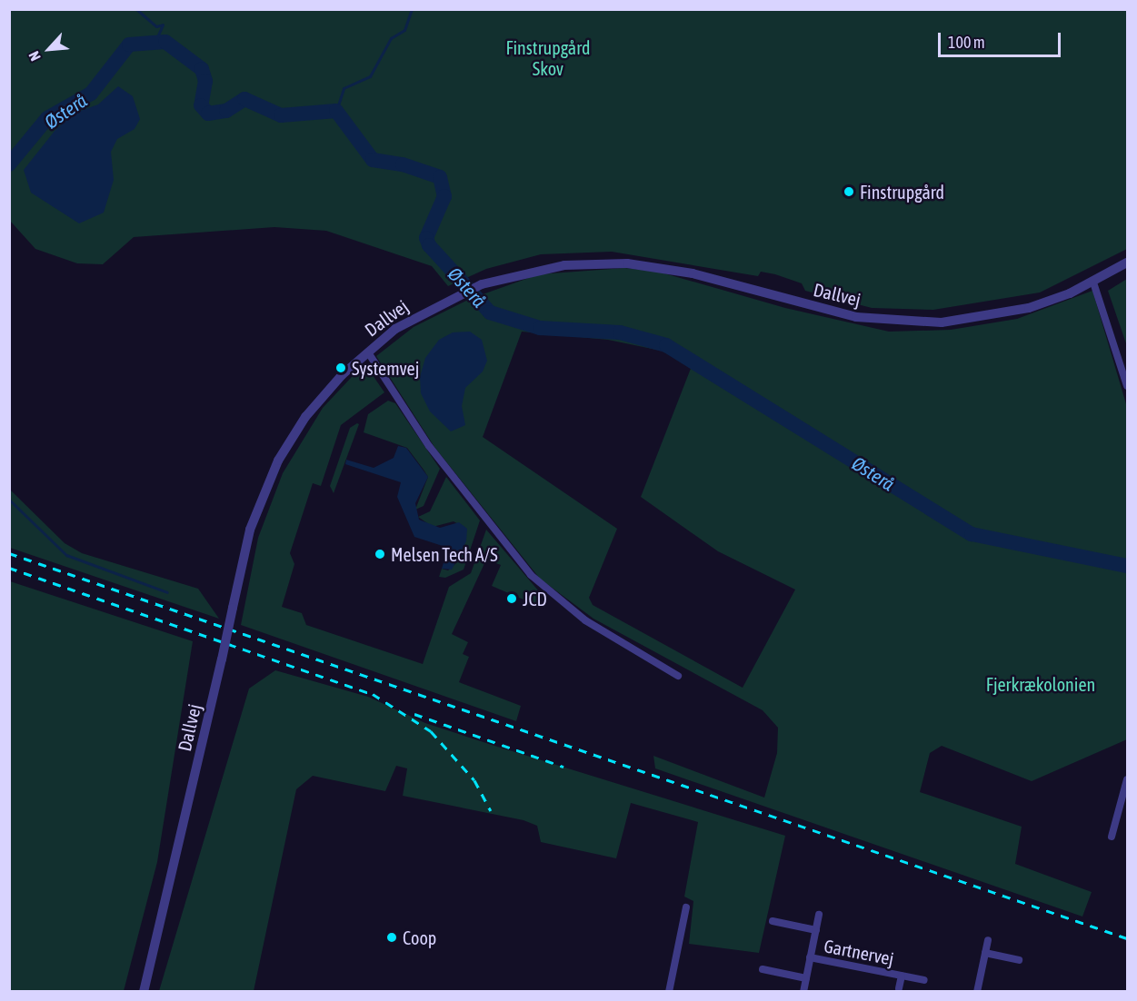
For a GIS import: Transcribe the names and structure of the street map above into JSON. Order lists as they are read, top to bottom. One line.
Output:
{"streets":{"street":["Dallvej","Gartnervej"]},"water":["Østerå"],"parks":["Finstrupgård Skov","Fjerkrækolonien"],"places":["Finstrupgård","Systemvej","Melsen Tech A/S","JCD","Coop"],"scale_bar":"100 m","north":"bottom left"}
